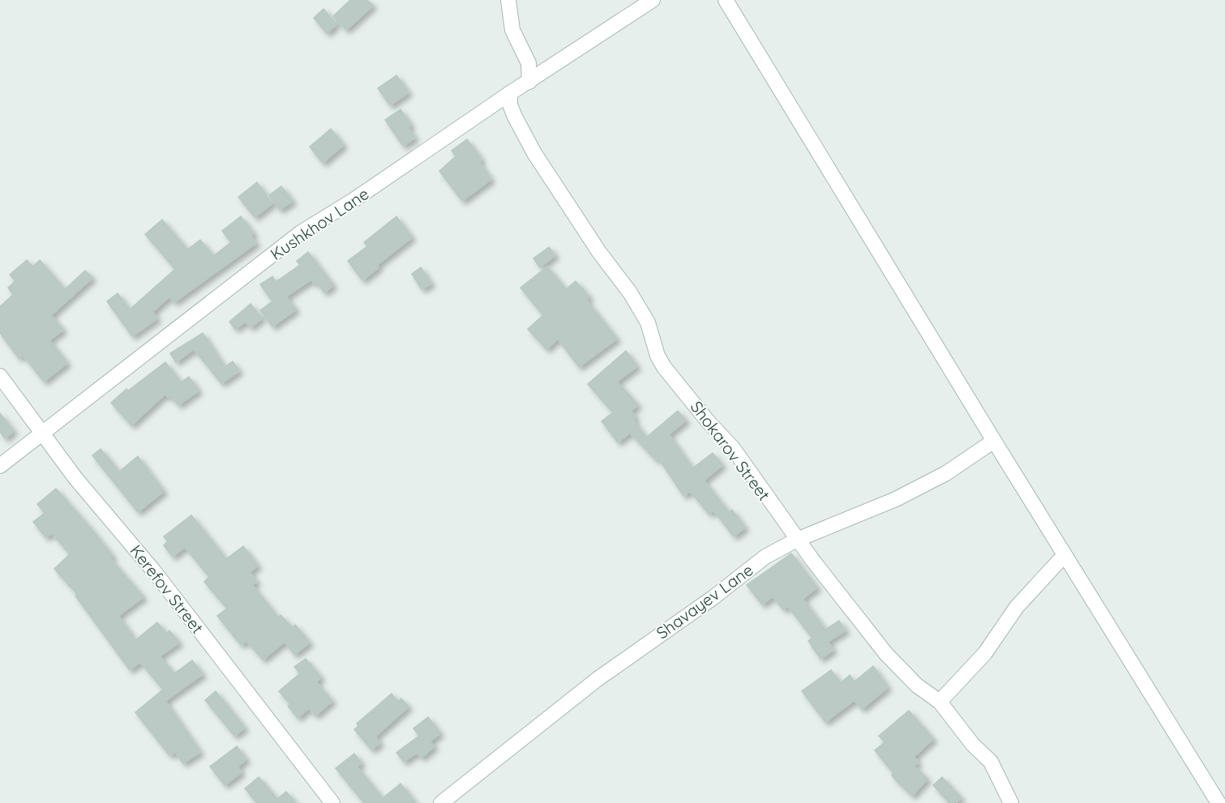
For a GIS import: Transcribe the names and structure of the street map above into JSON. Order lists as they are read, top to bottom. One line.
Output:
{"streets":{"street":["Kushkhov Lane","Shokarov Street","Kerefov Street","Shavayev Lane"]},"crossings":[["Kushkhov Lane","Shokarov Street"],["Kushkhov Lane","Kerefov Street"],["Shokarov Street","Shavayev Lane"]]}
